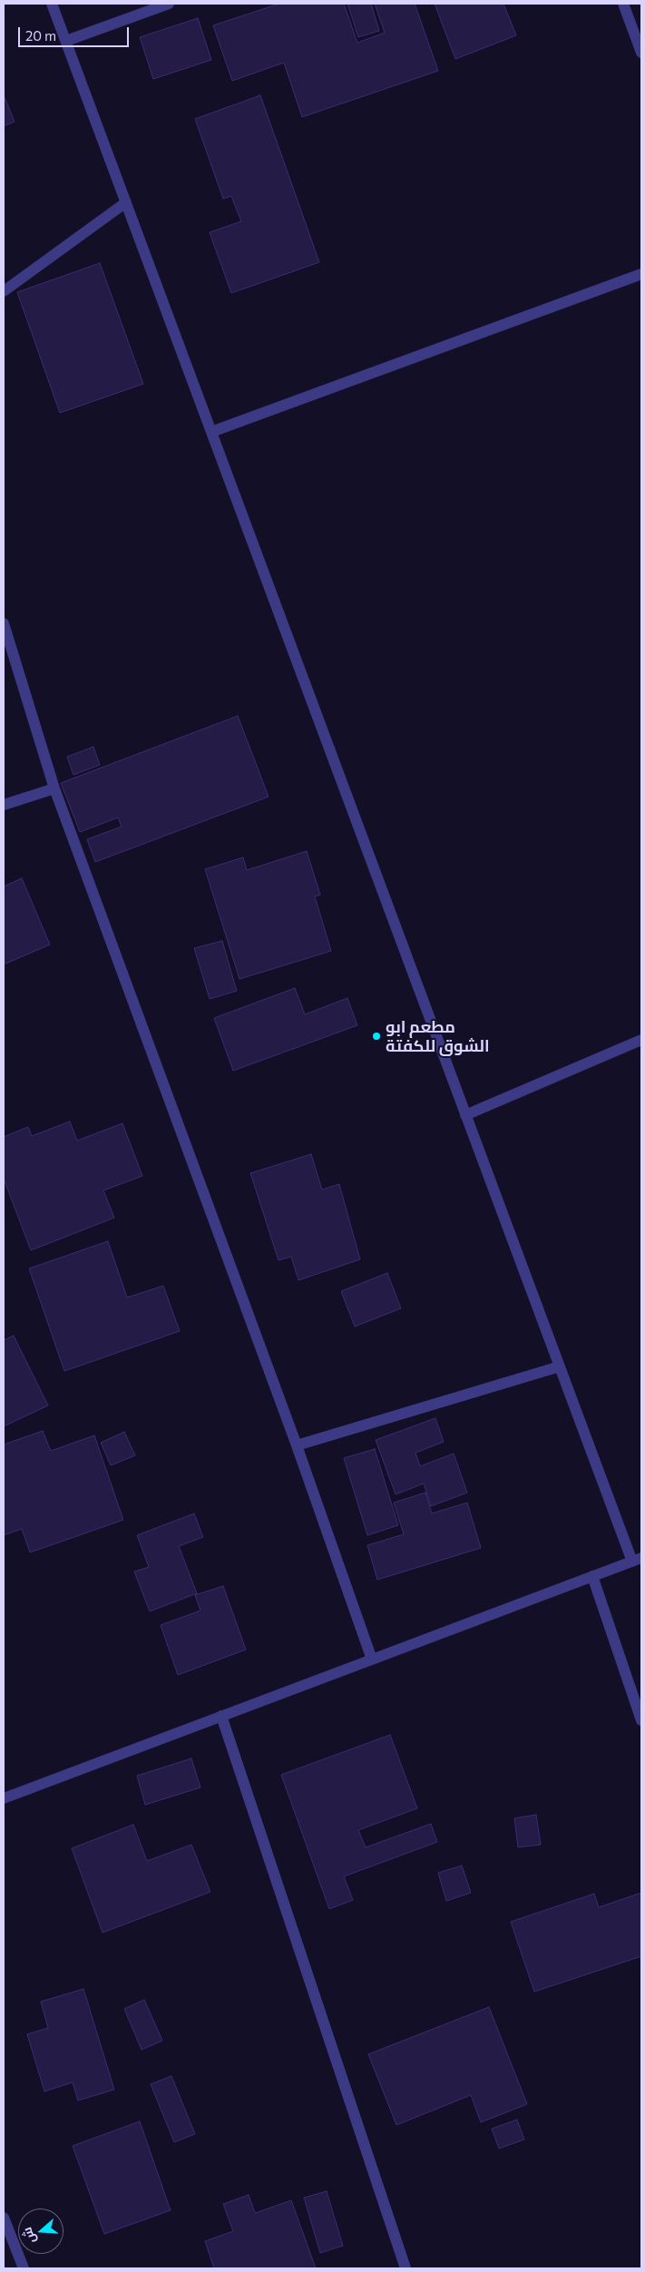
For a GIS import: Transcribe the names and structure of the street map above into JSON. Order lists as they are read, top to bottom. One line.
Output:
{"places":["مطعم ابو الشوق للكفتة"],"scale_bar":"20 m","north":"left"}
